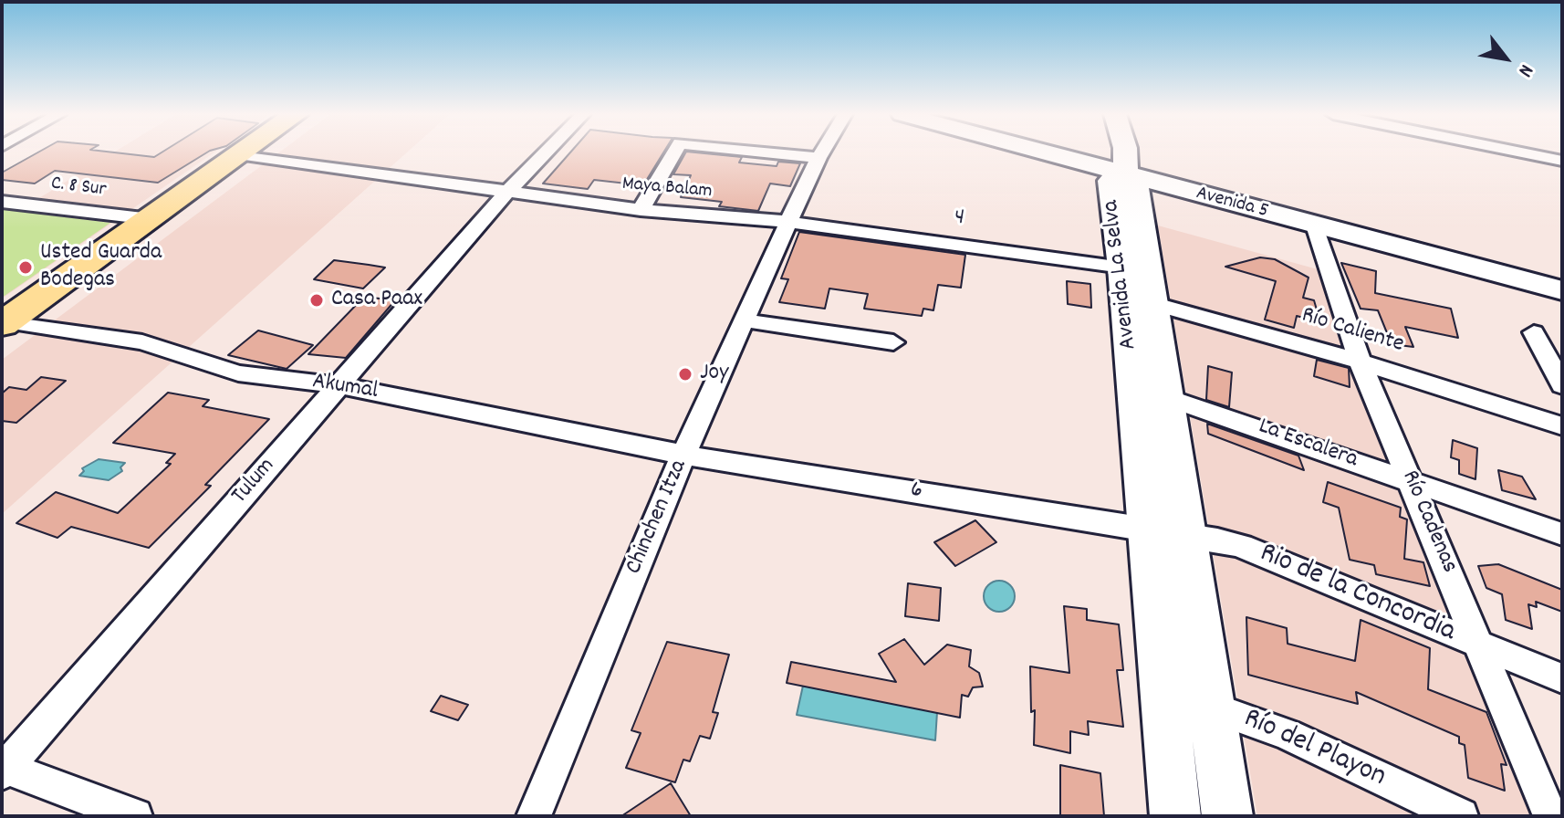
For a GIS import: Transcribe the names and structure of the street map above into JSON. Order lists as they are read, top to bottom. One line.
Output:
{"streets":{"street":["C. 8 Sur","Maya Balam","Avenida 5","4","Avenida La Selva","Río Caliente","Akumal","La Escalera","Tulum","6","Chinchen Itza","Río Cadenas","Rio de la Concordia","Río del Playon"]},"crossings":[["Maya Balam","4"],["Maya Balam","Tulum"],["Maya Balam","Chinchen Itza"],["Avenida 5","Avenida La Selva"],["Avenida 5","Río Cadenas"],["4","Avenida La Selva"],["4","Río Caliente"],["4","Chinchen Itza"],["Avenida La Selva","Río Caliente"],["Avenida La Selva","La Escalera"],["Avenida La Selva","6"],["Avenida La Selva","Rio de la Concordia"],["Avenida La Selva","Río del Playon"],["Río Caliente","Río Cadenas"],["Akumal","Tulum"],["Akumal","6"],["Akumal","Chinchen Itza"],["La Escalera","Río Cadenas"],["6","Chinchen Itza"],["6","Rio de la Concordia"],["Río Cadenas","Rio de la Concordia"]],"places":["Usted Guarda Bodegas","Casa Paax","Joy"],"north":"bottom right"}
